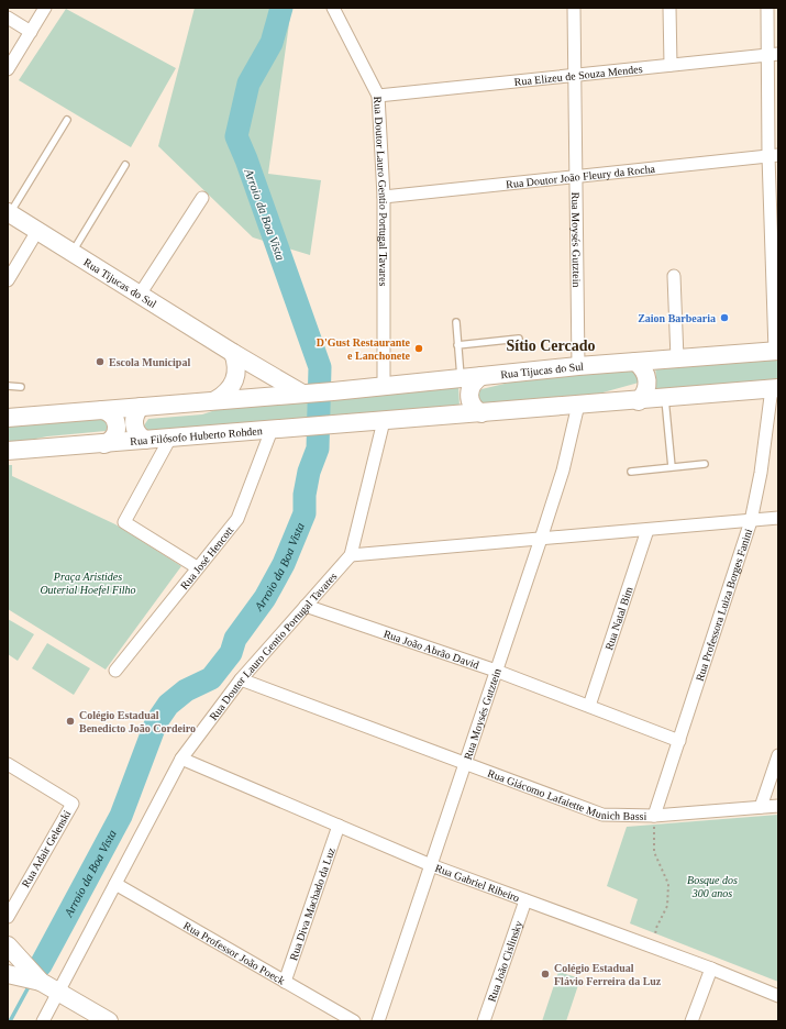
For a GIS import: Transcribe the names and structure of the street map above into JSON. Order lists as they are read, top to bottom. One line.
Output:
{"streets":{"main road":["Rua Tijucas do Sul","Rua Filósofo Huberto Rohden"],"street":["Rua Elizeu de Souza Mendes","Rua Doutor João Fleury da Rocha","Rua Doutor Lauro Gentio Portugal Tavares","Rua Moysés Gutztein","Rua José Hencott","Rua Professora Luiza Borges Fanini","Rua Natal Bim","Rua João Abrão David","Rua Giácomo Lafaiette Munich Bassi","Rua Adair Gelenski","Rua Gabriel Ribeiro","Rua Diva Machado da Luz","Rua Professor João Poeck","Rua João Cislinsky"]},"crossings":[["Rua Elizeu de Souza Mendes","Rua Doutor Lauro Gentio Portugal Tavares"],["Rua Elizeu de Souza Mendes","Rua Moysés Gutztein"],["Rua Doutor João Fleury da Rocha","Rua Doutor Lauro Gentio Portugal Tavares"],["Rua Doutor João Fleury da Rocha","Rua Moysés Gutztein"],["Rua Doutor Lauro Gentio Portugal Tavares","Rua Tijucas do Sul"],["Rua Doutor Lauro Gentio Portugal Tavares","Rua Filósofo Huberto Rohden"],["Rua Doutor Lauro Gentio Portugal Tavares","Rua João Abrão David"],["Rua Doutor Lauro Gentio Portugal Tavares","Rua Giácomo Lafaiette Munich Bassi"],["Rua Doutor Lauro Gentio Portugal Tavares","Rua Gabriel Ribeiro"],["Rua Doutor Lauro Gentio Portugal Tavares","Rua Professor João Poeck"],["Rua Moysés Gutztein","Rua Tijucas do Sul"],["Rua Moysés Gutztein","Rua João Abrão David"],["Rua Moysés Gutztein","Rua Giácomo Lafaiette Munich Bassi"],["Rua Moysés Gutztein","Rua Gabriel Ribeiro"],["Rua Filósofo Huberto Rohden","Rua José Hencott"],["Rua Professora Luiza Borges Fanini","Rua João Abrão David"],["Rua Professora Luiza Borges Fanini","Rua Giácomo Lafaiette Munich Bassi"],["Rua Natal Bim","Rua João Abrão David"],["Rua Gabriel Ribeiro","Rua Diva Machado da Luz"],["Rua Gabriel Ribeiro","Rua João Cislinsky"],["Rua Diva Machado da Luz","Rua Professor João Poeck"]],"districts":["Sítio Cercado"],"water":["Arroio da Boa Vista"],"parks":["Praça Aristides Outerial Hoefel Filho","Bosque dos 300 anos"],"places":["Zaion Barbearia","D'Gust Restaurante e Lanchonete","Escola Municipal","Colégio Estadual Benedicto João Cordeiro","Colégio Estadual Flávio Ferreira da Luz"]}
